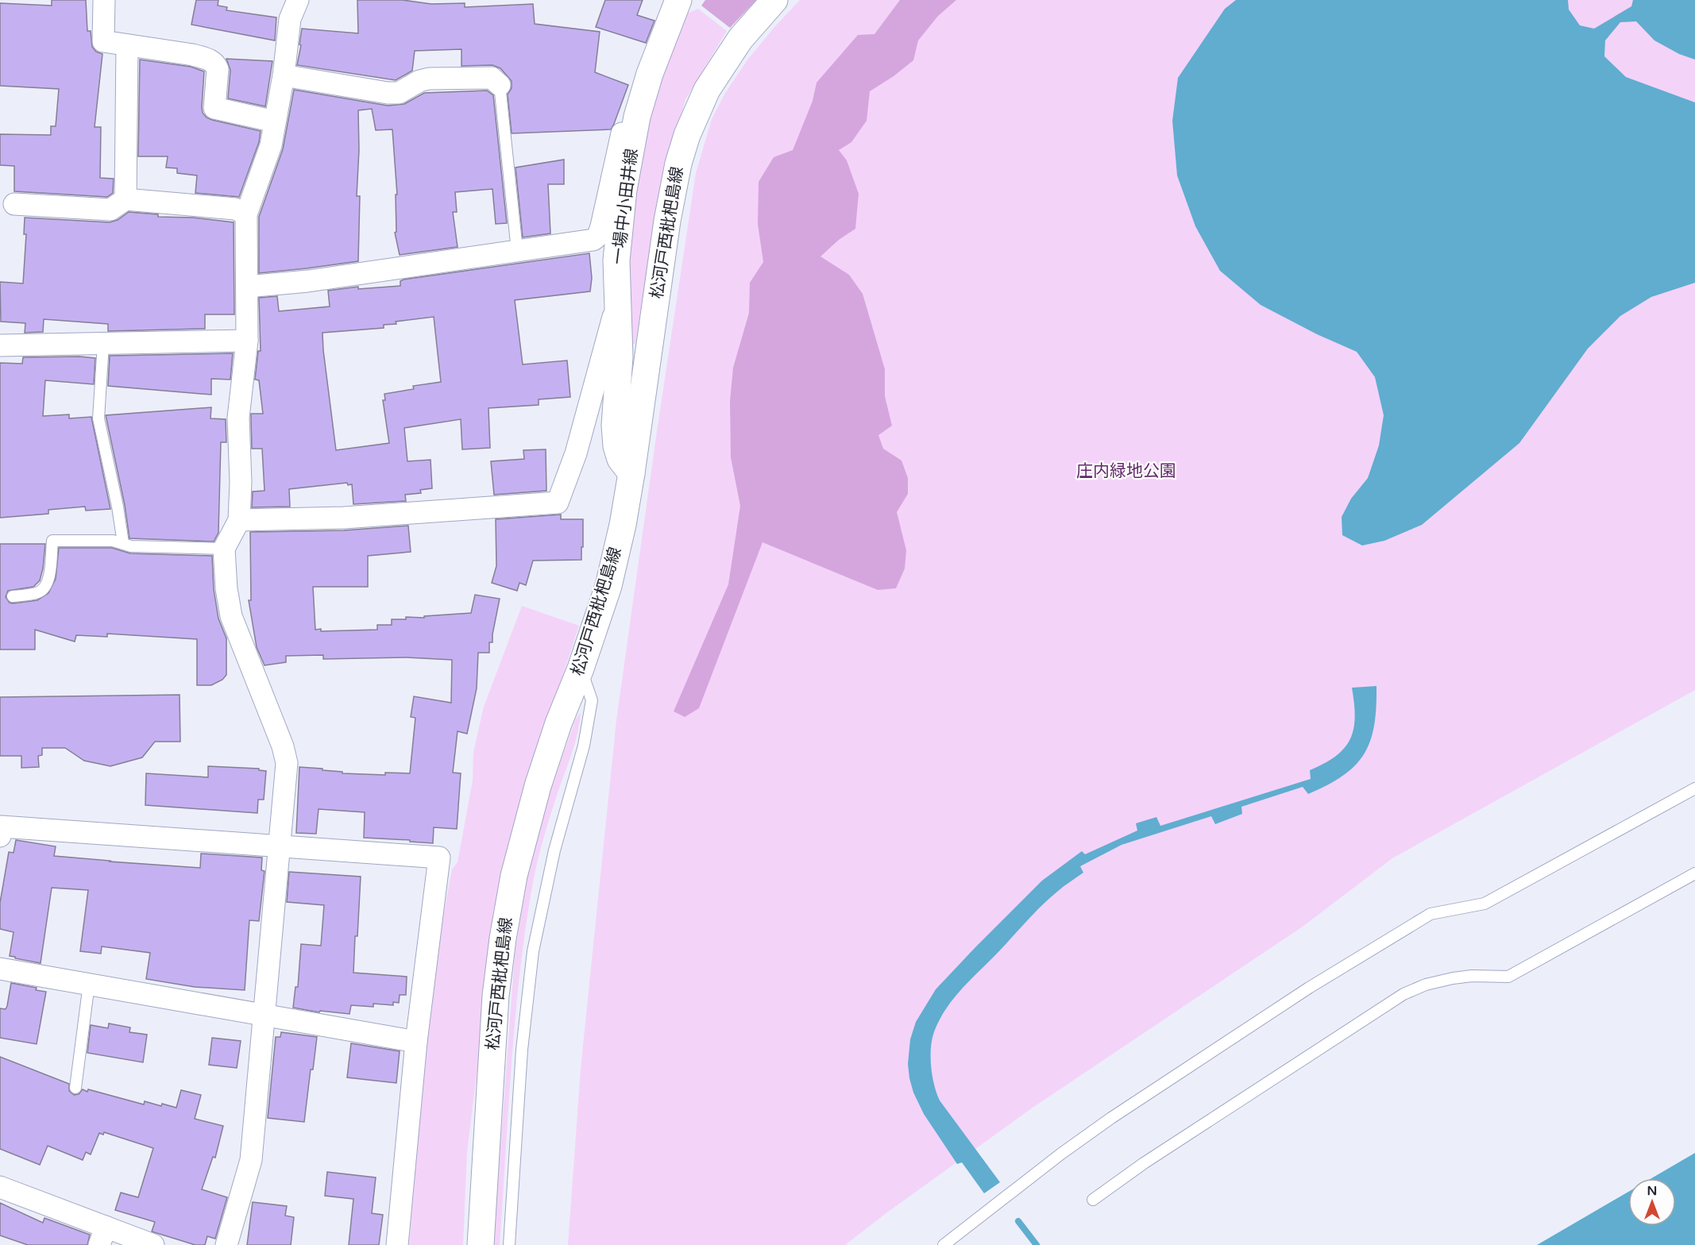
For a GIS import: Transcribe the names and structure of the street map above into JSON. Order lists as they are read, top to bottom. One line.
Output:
{"streets":{"main road":["一場中小田井線","松河戸西枇杷島線"]},"crossings":[["一場中小田井線","松河戸西枇杷島線"]],"parks":["庄内緑地公園"],"north":"top"}
